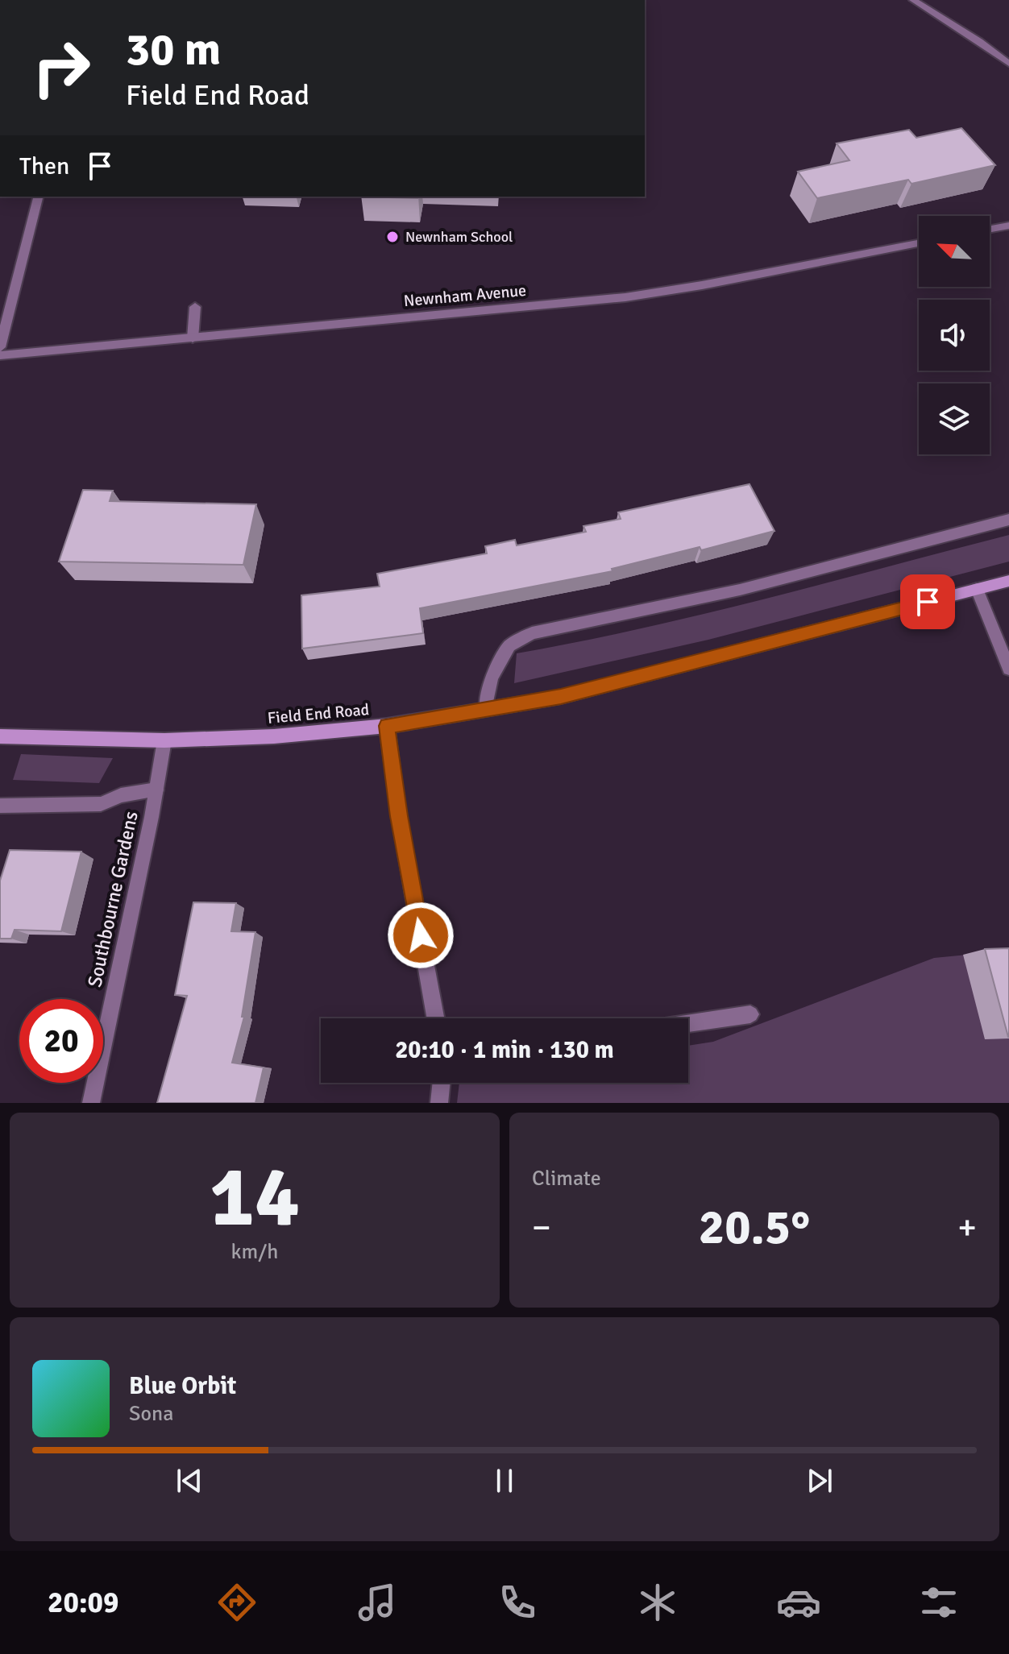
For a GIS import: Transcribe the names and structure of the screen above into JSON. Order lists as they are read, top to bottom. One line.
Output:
{"streets":{"street":["Newnham Avenue","Field End Road","Southbourne Gardens"]},"crossings":[["Field End Road","Southbourne Gardens"]],"places":["Newnham School"],"north":"top left","page":{"turn":["30 m","Field End Road"],"then":"Then","limit":"20","trip":"20:10 · 1 min · 130 m","tile":[["14","km/h"],"Climate"],"heat":["−","20.5°","+"],"song":["Blue Orbit","Sona"],"tabs":"20:09"}}
